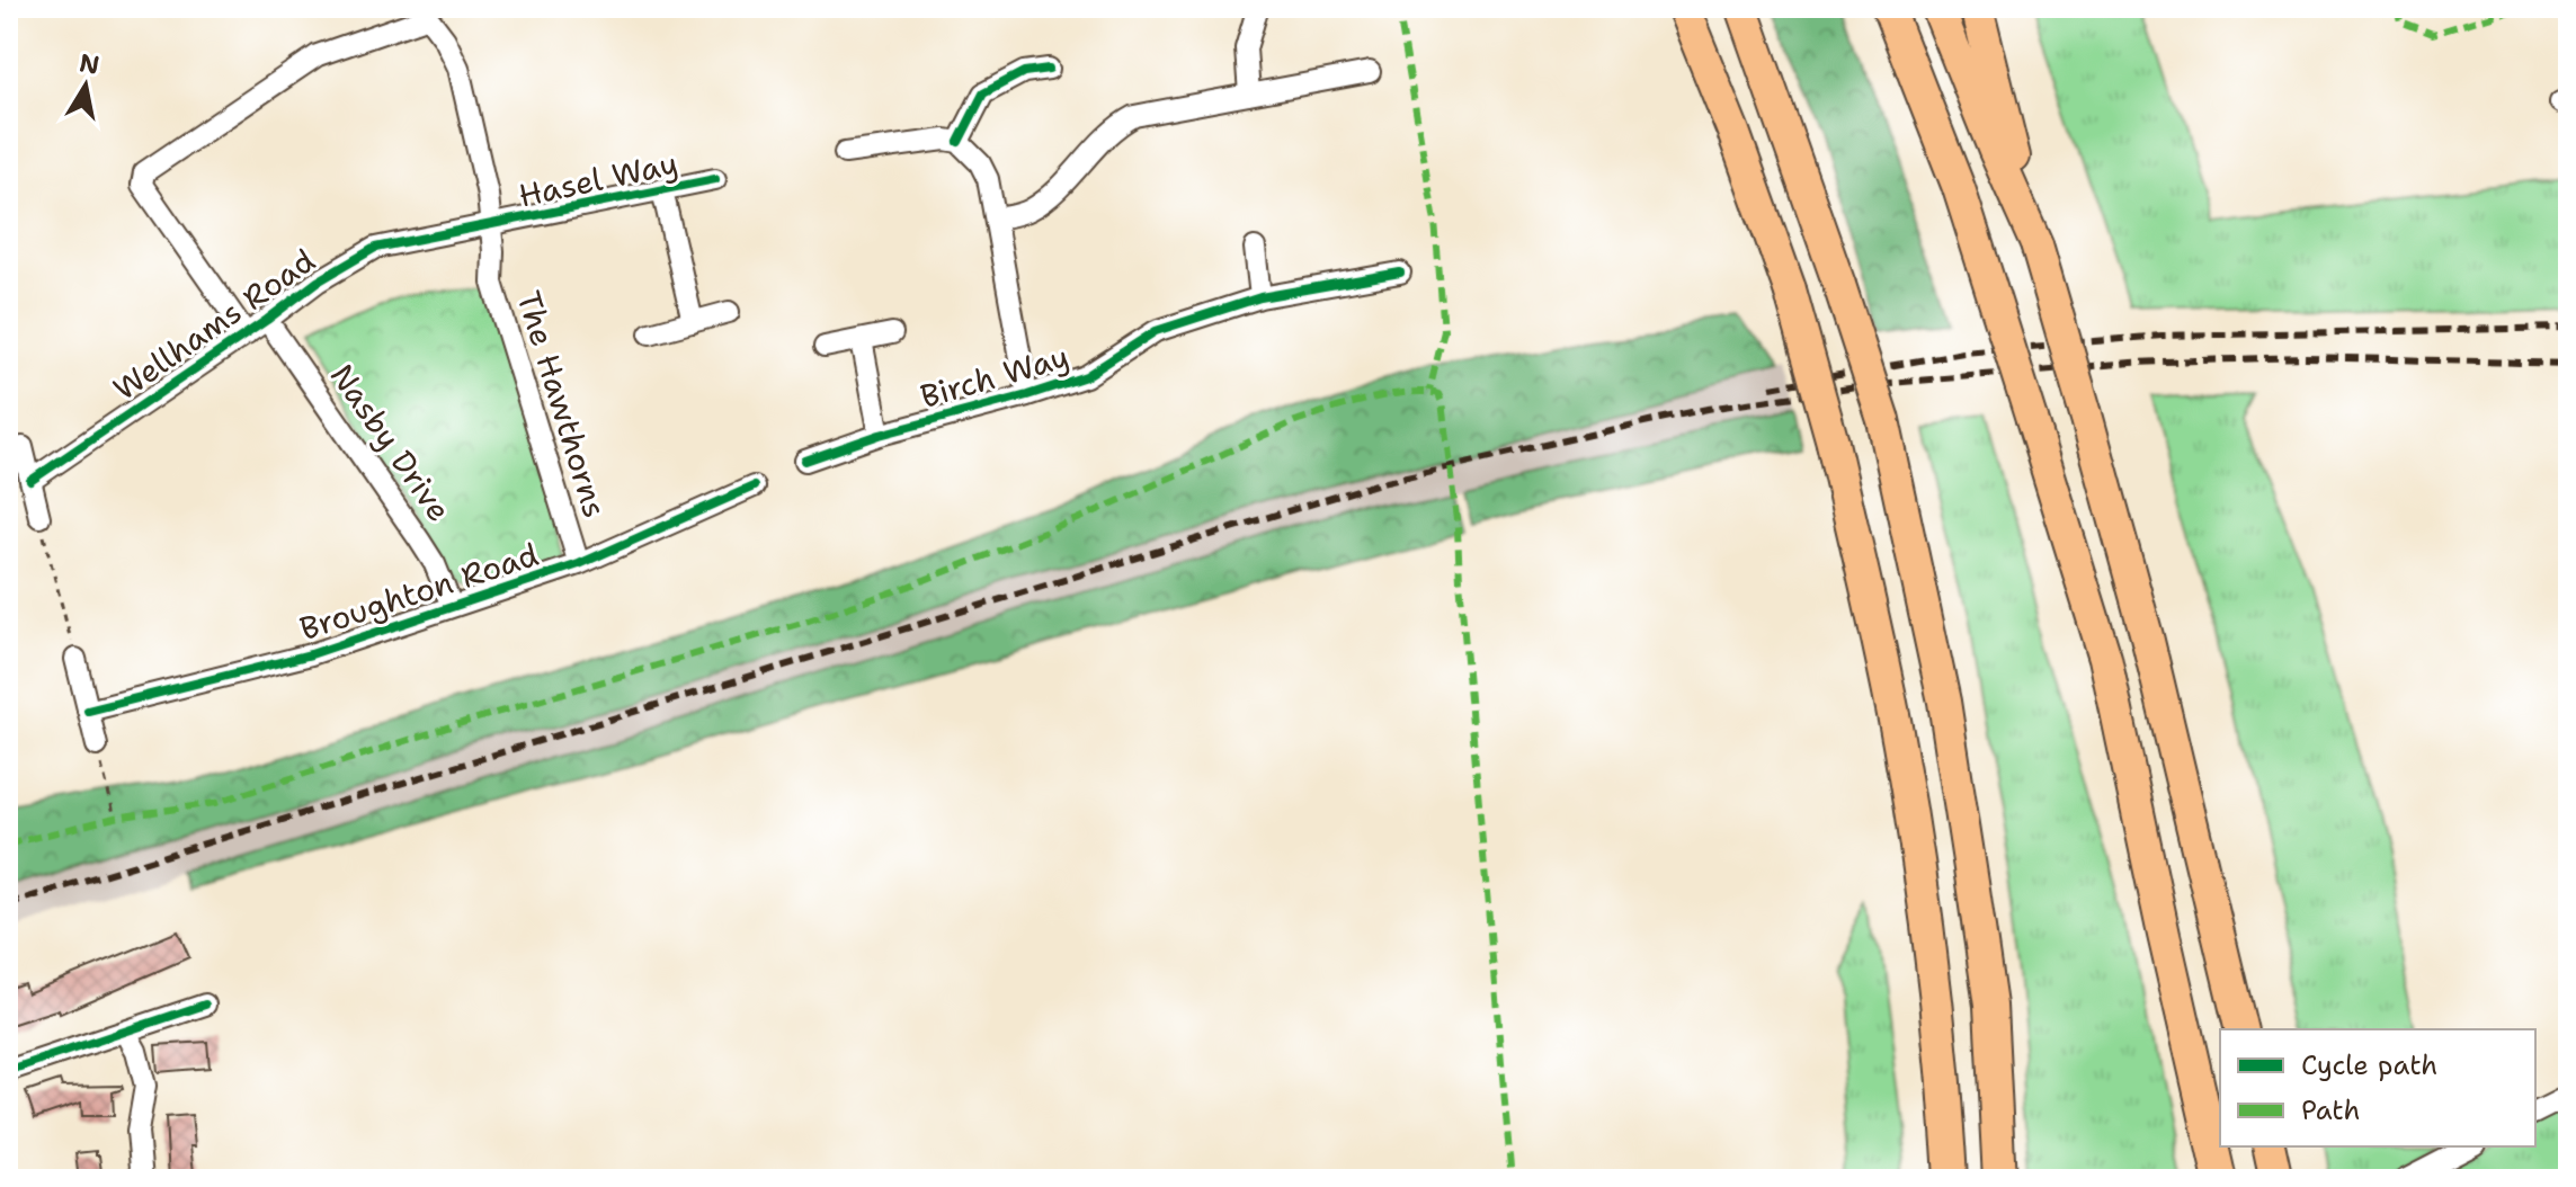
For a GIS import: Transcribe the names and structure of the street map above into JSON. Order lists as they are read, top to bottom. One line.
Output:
{"streets":{"street":["Hasel Way","Wellhams Road","Birch Way","The Hawthorns","Nasby Drive","Broughton Road"]},"crossings":[["Hasel Way","Wellhams Road"],["Hasel Way","The Hawthorns"],["Wellhams Road","The Hawthorns"],["Wellhams Road","Nasby Drive"],["The Hawthorns","Broughton Road"],["Nasby Drive","Broughton Road"]],"legend":["Cycle path","Path"],"north":"top"}
